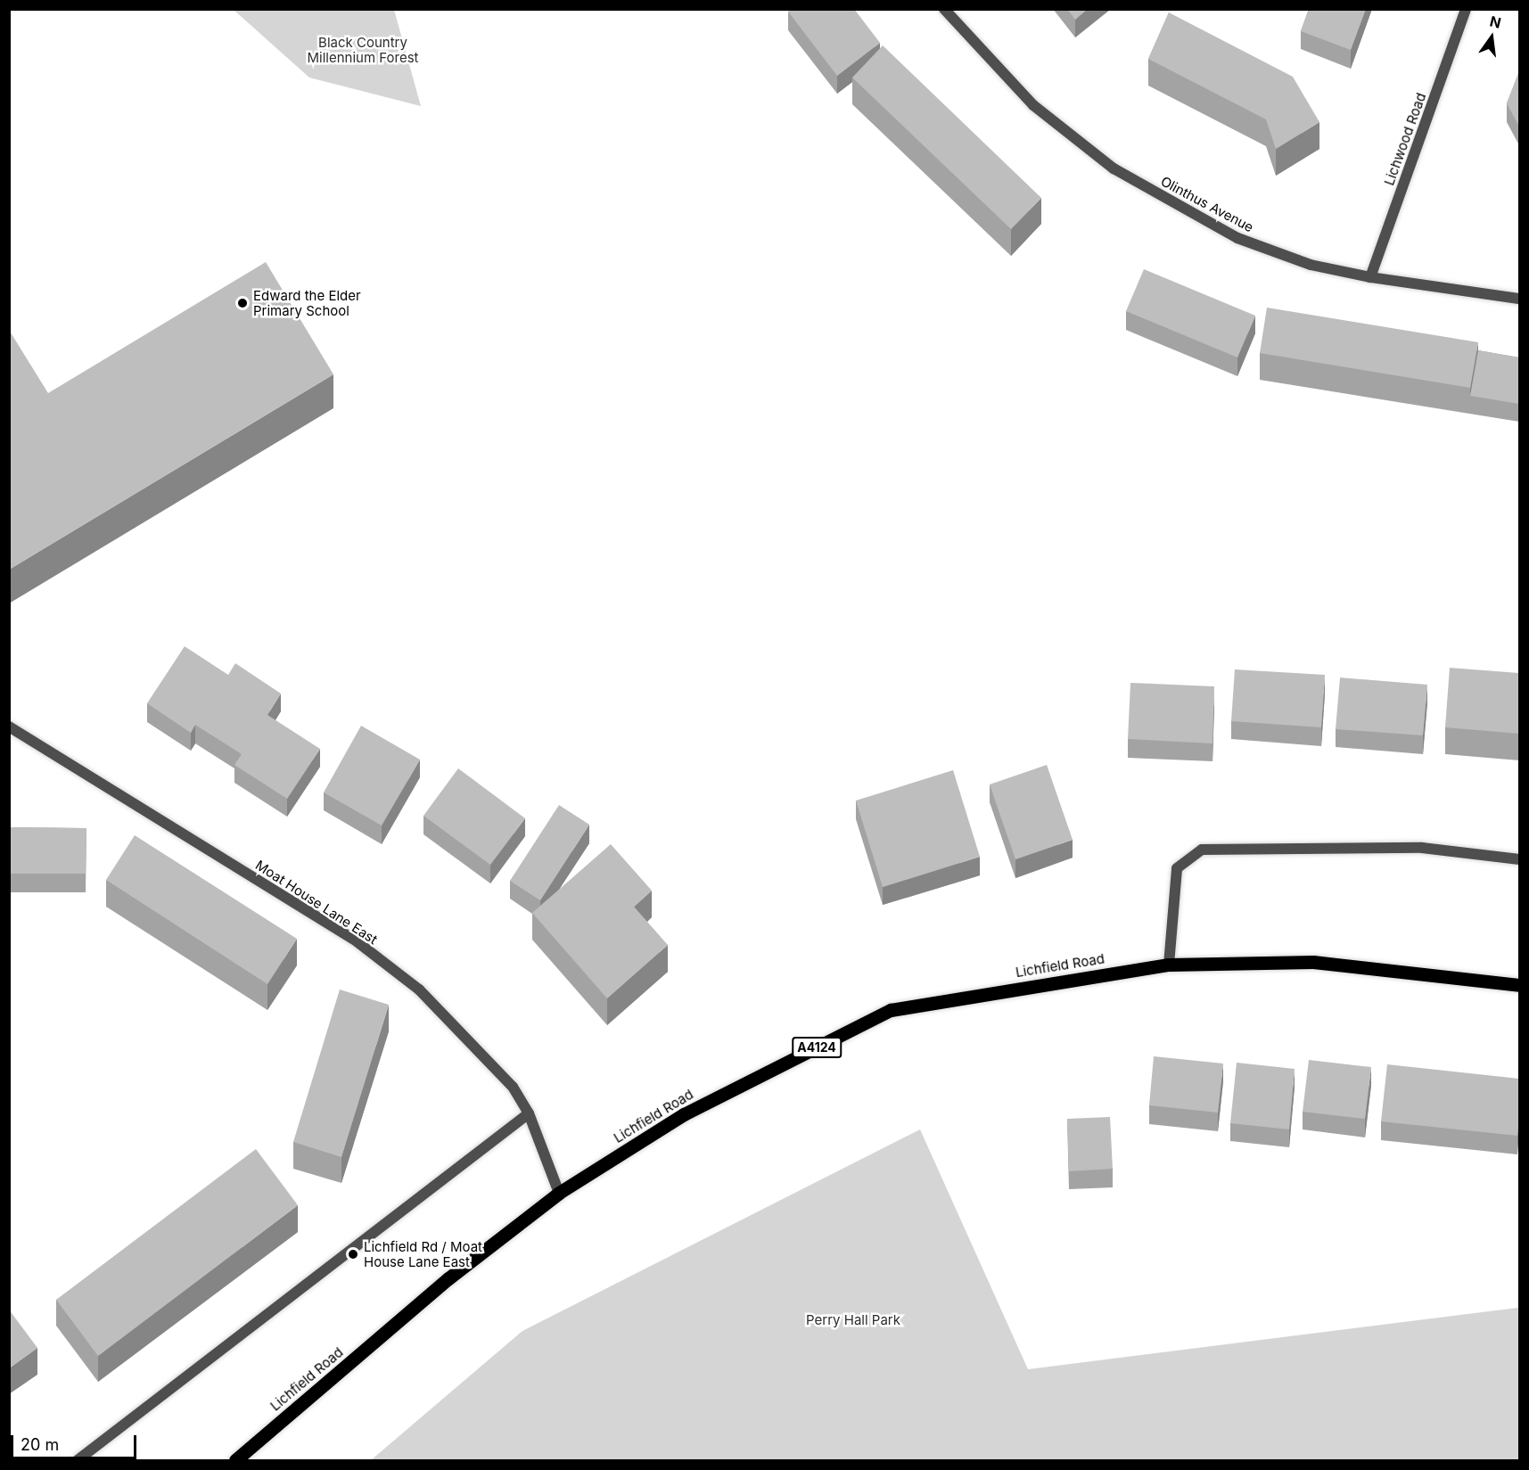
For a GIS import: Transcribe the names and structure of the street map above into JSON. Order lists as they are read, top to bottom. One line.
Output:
{"streets":{"main road":["Lichfield Road","A4124"],"street":["Lichwood Road","Olinthus Avenue","Moat House Lane East"]},"crossings":[["Lichwood Road","Olinthus Avenue"],["Moat House Lane East","Lichfield Road"]],"parks":["Black Country Millennium Forest","Perry Hall Park"],"places":["Edward the Elder Primary School","Lichfield Rd / Moat House Lane East"],"scale_bar":"20 m","north":"top"}
